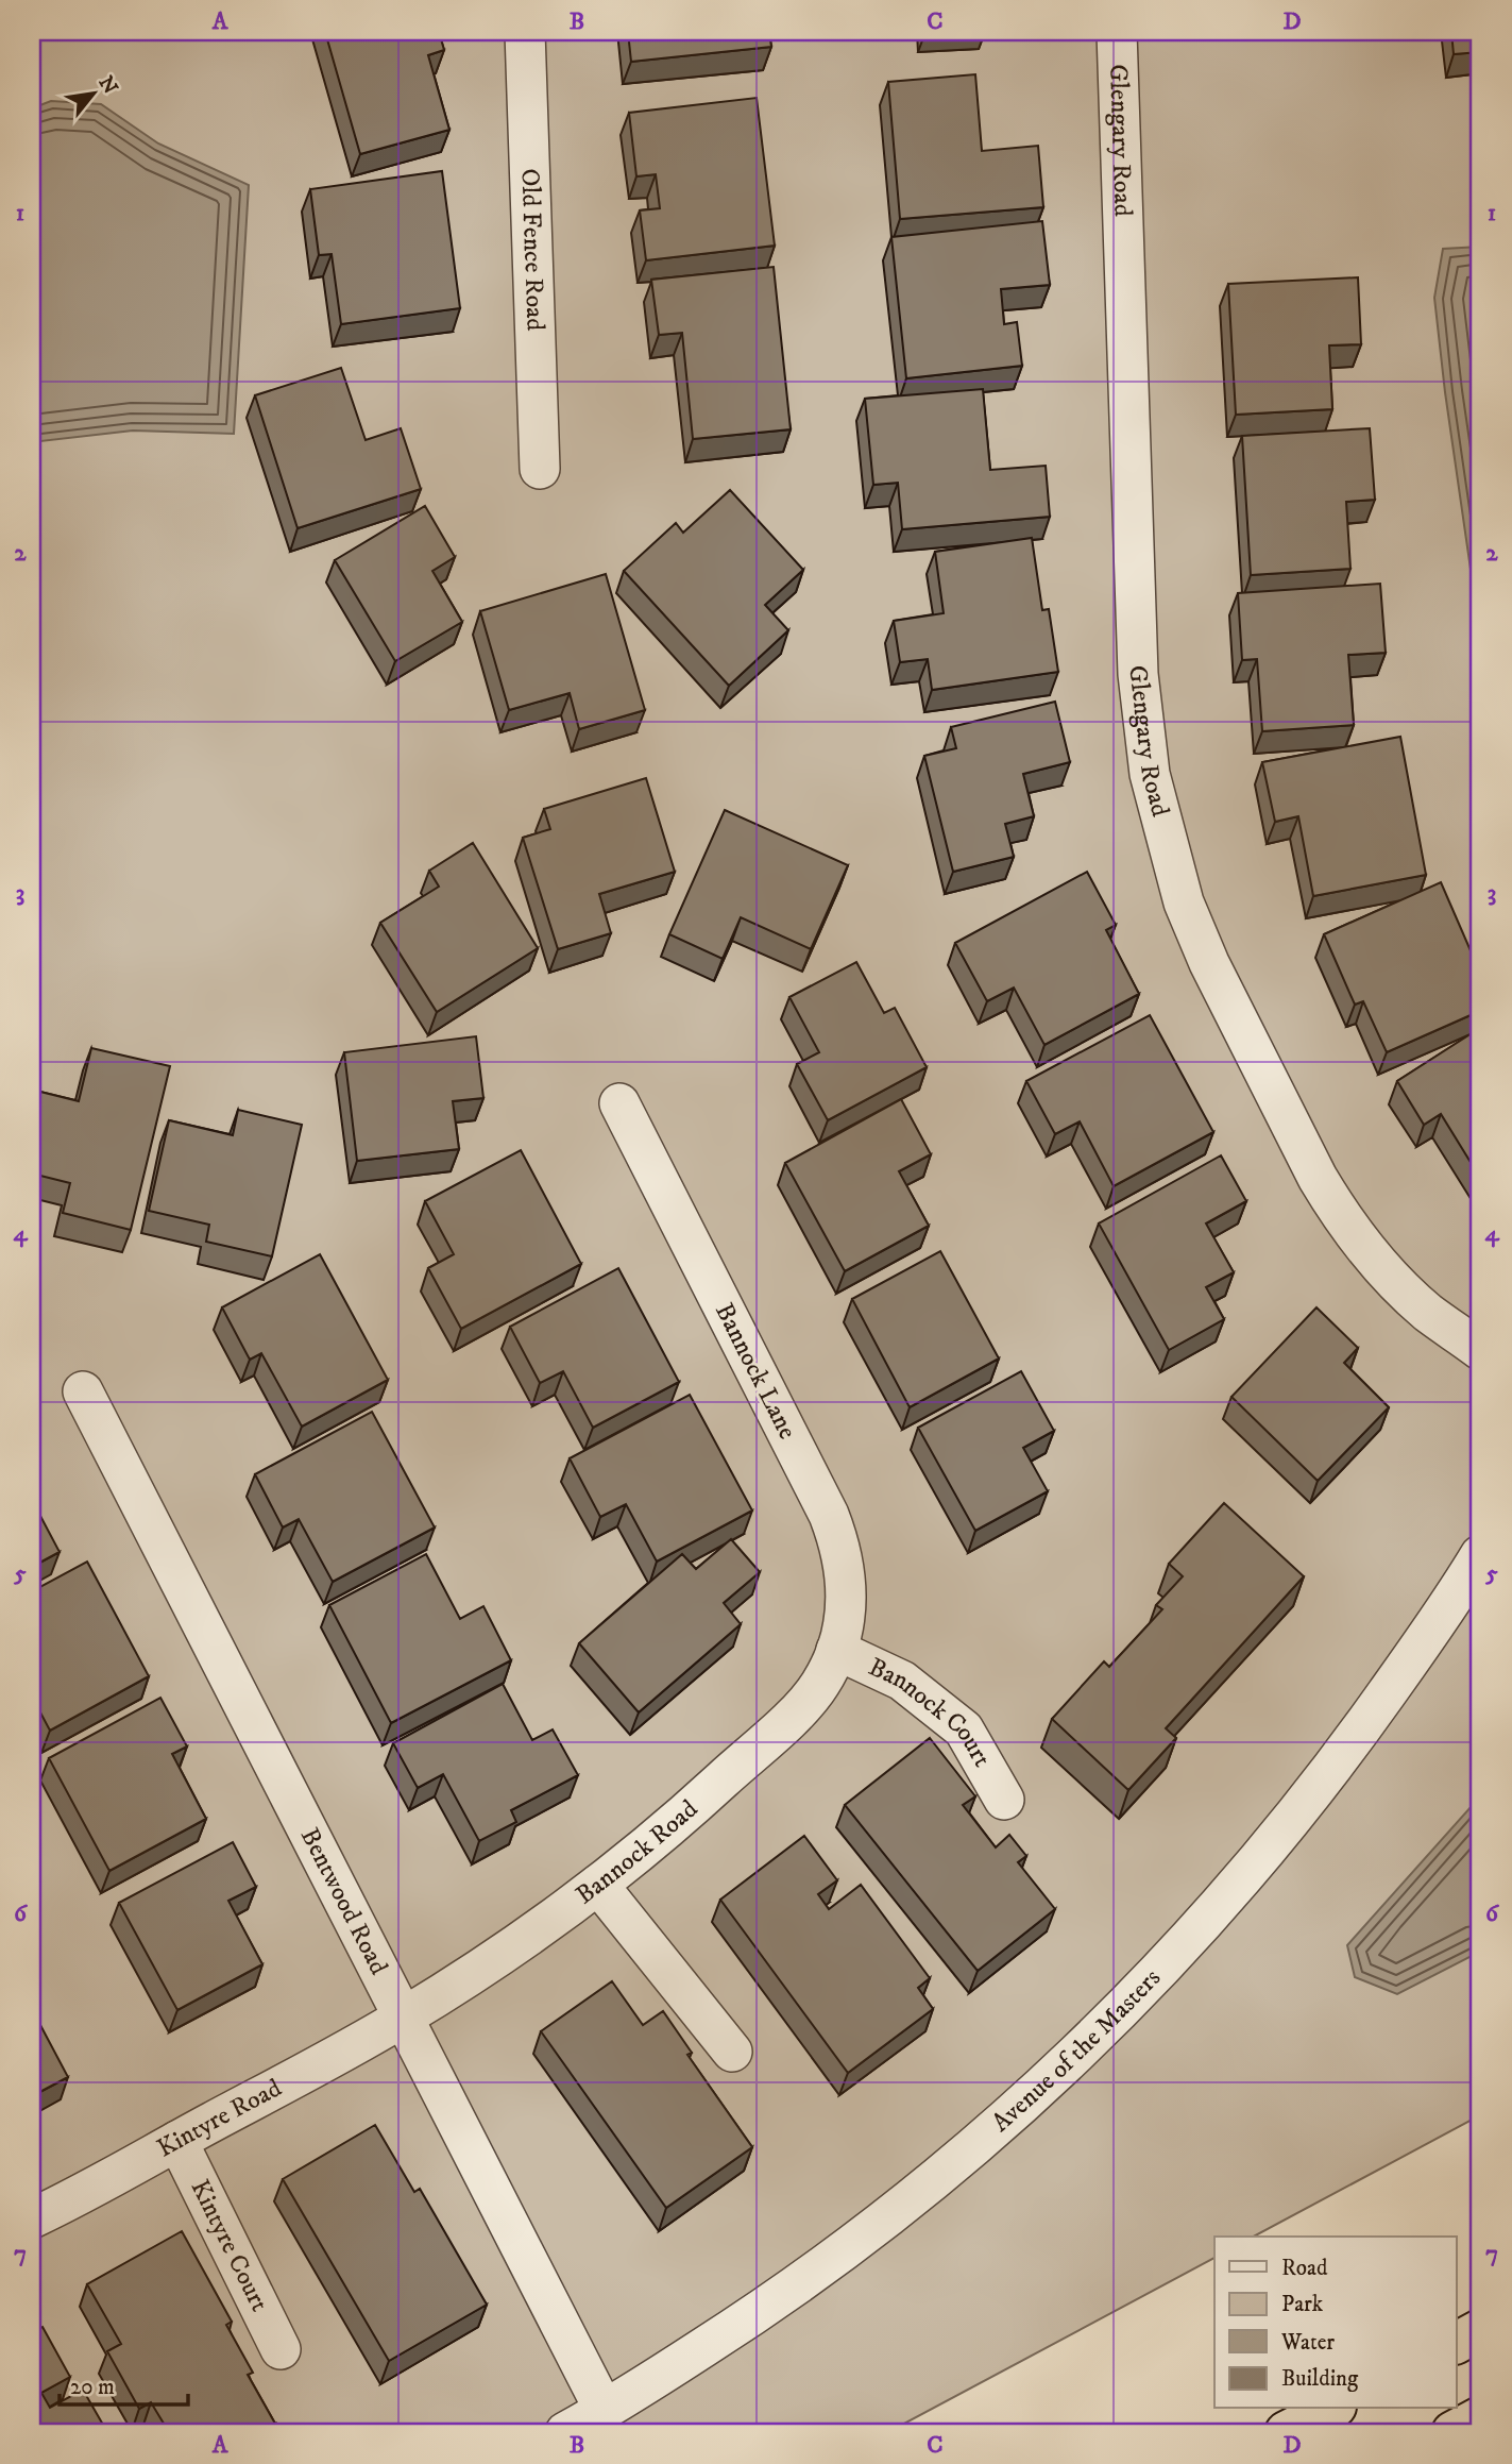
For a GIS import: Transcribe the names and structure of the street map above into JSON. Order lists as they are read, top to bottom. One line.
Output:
{"streets":{"street":["Glengary Road","Old Fence Road","Bannock Lane","Bannock Court","Bannock Road","Bentwood Road","Avenue of the Masters","Kintyre Road","Kintyre Court"]},"crossings":[["Bannock Lane","Bannock Court"],["Bannock Lane","Bannock Road"],["Bannock Court","Bannock Road"],["Bannock Road","Bentwood Road"],["Bannock Road","Kintyre Road"],["Bentwood Road","Avenue of the Masters"],["Bentwood Road","Kintyre Road"],["Kintyre Road","Kintyre Court"]],"legend":["Road","Park","Water","Building"],"scale_bar":"20 m","north":"top right","grid":{"columns":["A","B","C","D"],"rows":["1","2","3","4","5","6","7"]}}
